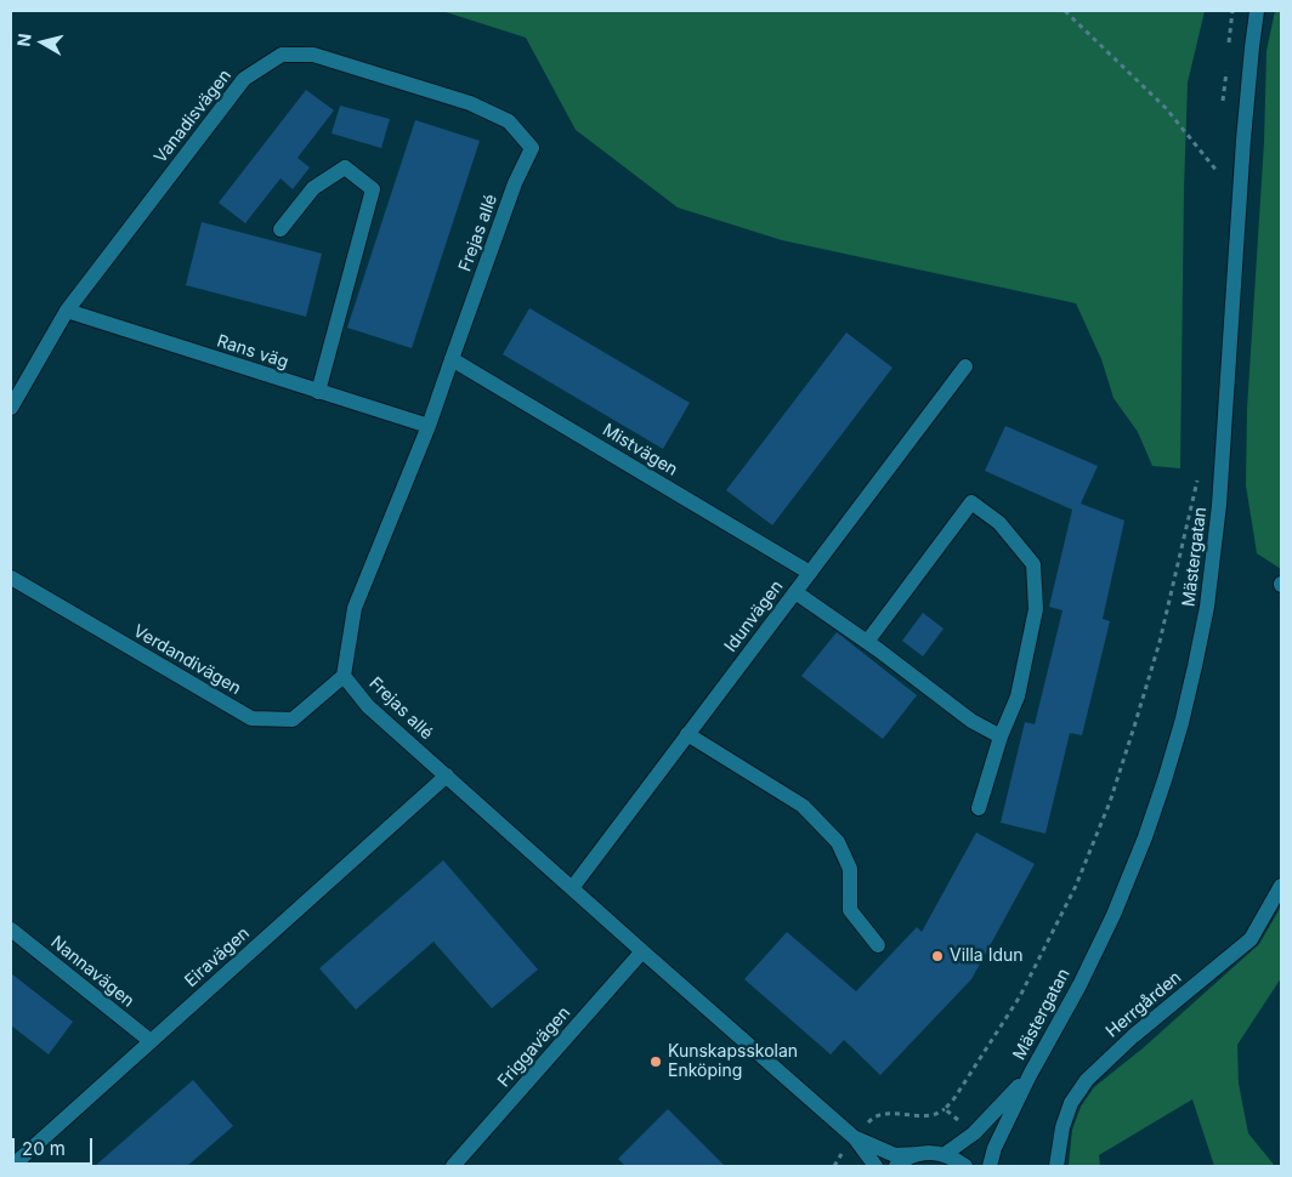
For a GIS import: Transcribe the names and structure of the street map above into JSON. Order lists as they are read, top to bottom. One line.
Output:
{"streets":{"street":["Vanadisvägen","Frejas allé","Rans väg","Mistvägen","Mästergatan","Idunvägen","Verdandivägen","Eiravägen","Nannavägen","Herrgården","Friggavägen"]},"crossings":[["Vanadisvägen","Frejas allé"],["Vanadisvägen","Rans väg"],["Frejas allé","Rans väg"],["Frejas allé","Mistvägen"],["Frejas allé","Idunvägen"],["Frejas allé","Verdandivägen"],["Frejas allé","Eiravägen"],["Frejas allé","Friggavägen"],["Mistvägen","Idunvägen"],["Eiravägen","Nannavägen"]],"places":["Villa Idun","Kunskapsskolan Enköping"],"scale_bar":"20 m","north":"left"}
